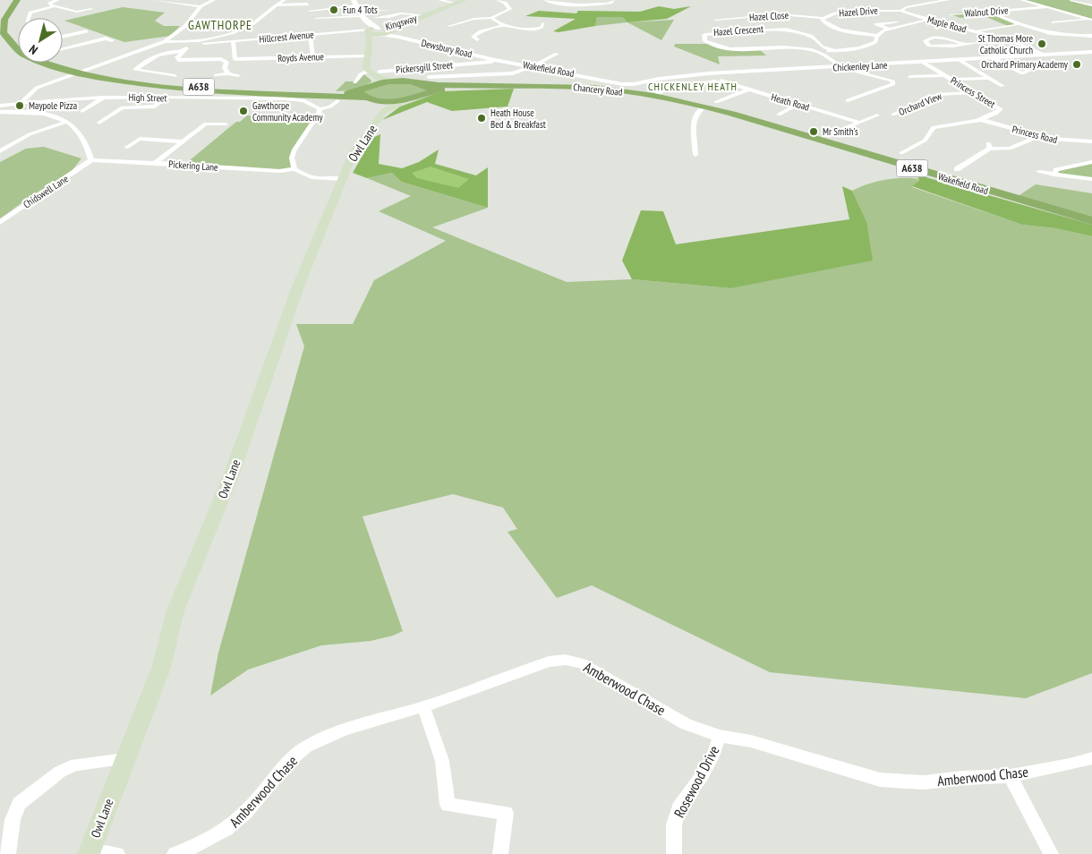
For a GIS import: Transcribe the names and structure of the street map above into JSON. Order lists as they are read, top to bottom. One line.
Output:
{"streets":{"highway":["Wakefield Road","A638","Chancery Road"],"main road":["Kingsway","Owl Lane"],"street":["Hazel Drive","Walnut Drive","Hazel Close","Maple Road","Hazel Crescent","Hillcrest Avenue","Dewsbury Road","Royds Avenue","Chickenley Lane","Pickersgill Street","Princess Street","High Street","Heath Road","Orchard View","Princess Road","Pickering Lane","Chidswell Lane","Amberwood Chase","Rosewood Drive"]},"crossings":[["Hazel Drive","Hazel Close"],["Hazel Drive","Maple Road"],["Kingsway","Dewsbury Road"],["Maple Road","Chickenley Lane"],["Hazel Crescent","Chickenley Lane"],["Hillcrest Avenue","Royds Avenue"],["Dewsbury Road","Pickersgill Street"],["Dewsbury Road","Wakefield Road"],["Chickenley Lane","Wakefield Road"],["Chickenley Lane","Princess Street"],["Pickersgill Street","Wakefield Road"],["Pickersgill Street","A638"],["Wakefield Road","Chancery Road"],["A638","Chancery Road"],["A638","Owl Lane"],["Princess Street","Orchard View"],["Princess Street","Princess Road"],["Pickering Lane","Chidswell Lane"],["Amberwood Chase","Rosewood Drive"]],"districts":["GAWTHORPE","CHICKENLEY HEATH"],"places":["Fun 4 Tots","St Thomas More Catholic Church","Orchard Primary Academy","Maypole Pizza","Gawthorpe Community Academy","Heath House Bed & Breakfast","Mr Smith's"],"north":"bottom left"}
